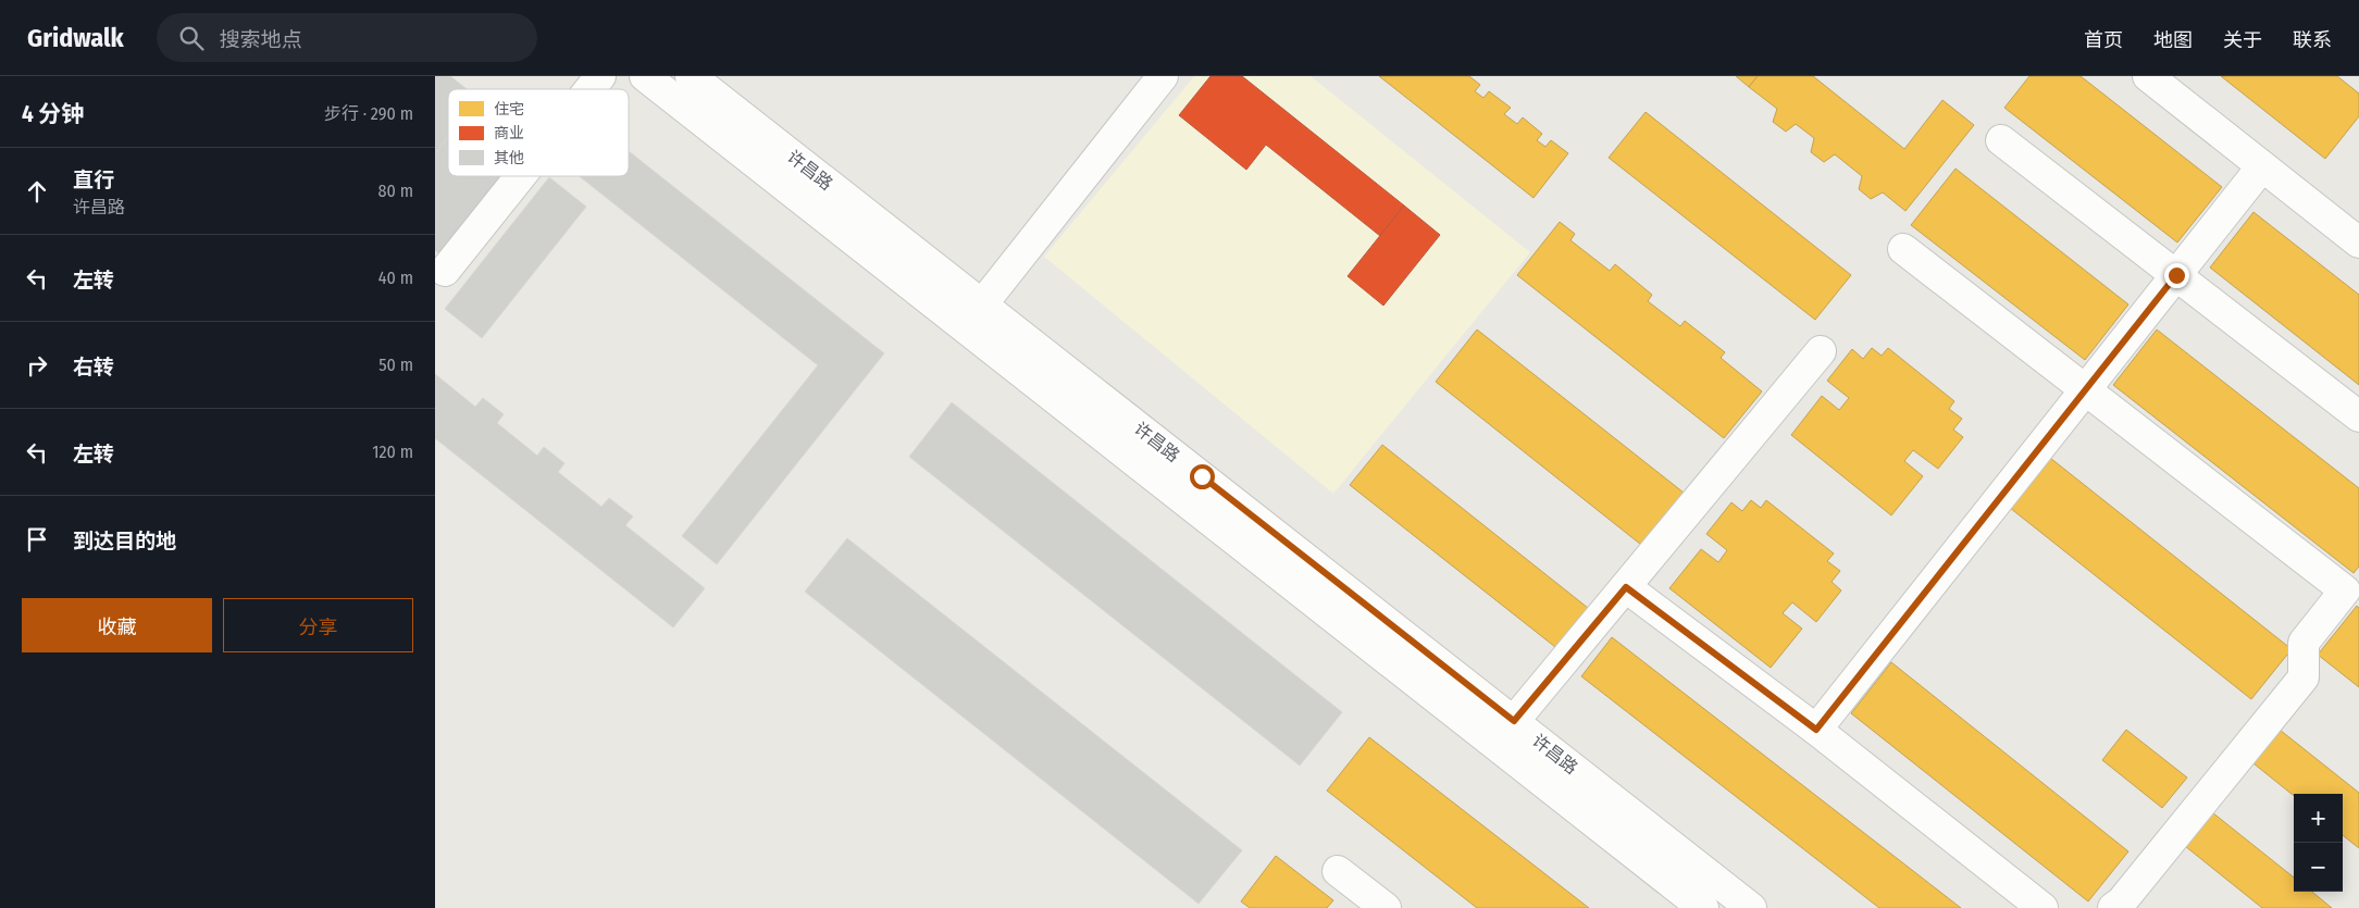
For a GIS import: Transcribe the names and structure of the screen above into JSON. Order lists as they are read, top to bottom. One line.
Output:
{"streets":{"street":["许昌路"]},"legend":["住宅","商业","其他"],"page":{"header":"Gridwalk","search":"搜索地点","nav":["首页","地图","关于","联系"],"heading":["4 分钟","步行 · 290 m"],"list":[["直行","许昌路","80 m"],["左转","40 m"],["右转","50 m"],["左转","120 m"],"到达目的地"],"buttons":["收藏","分享"],"map_buttons":["+","−"]}}
